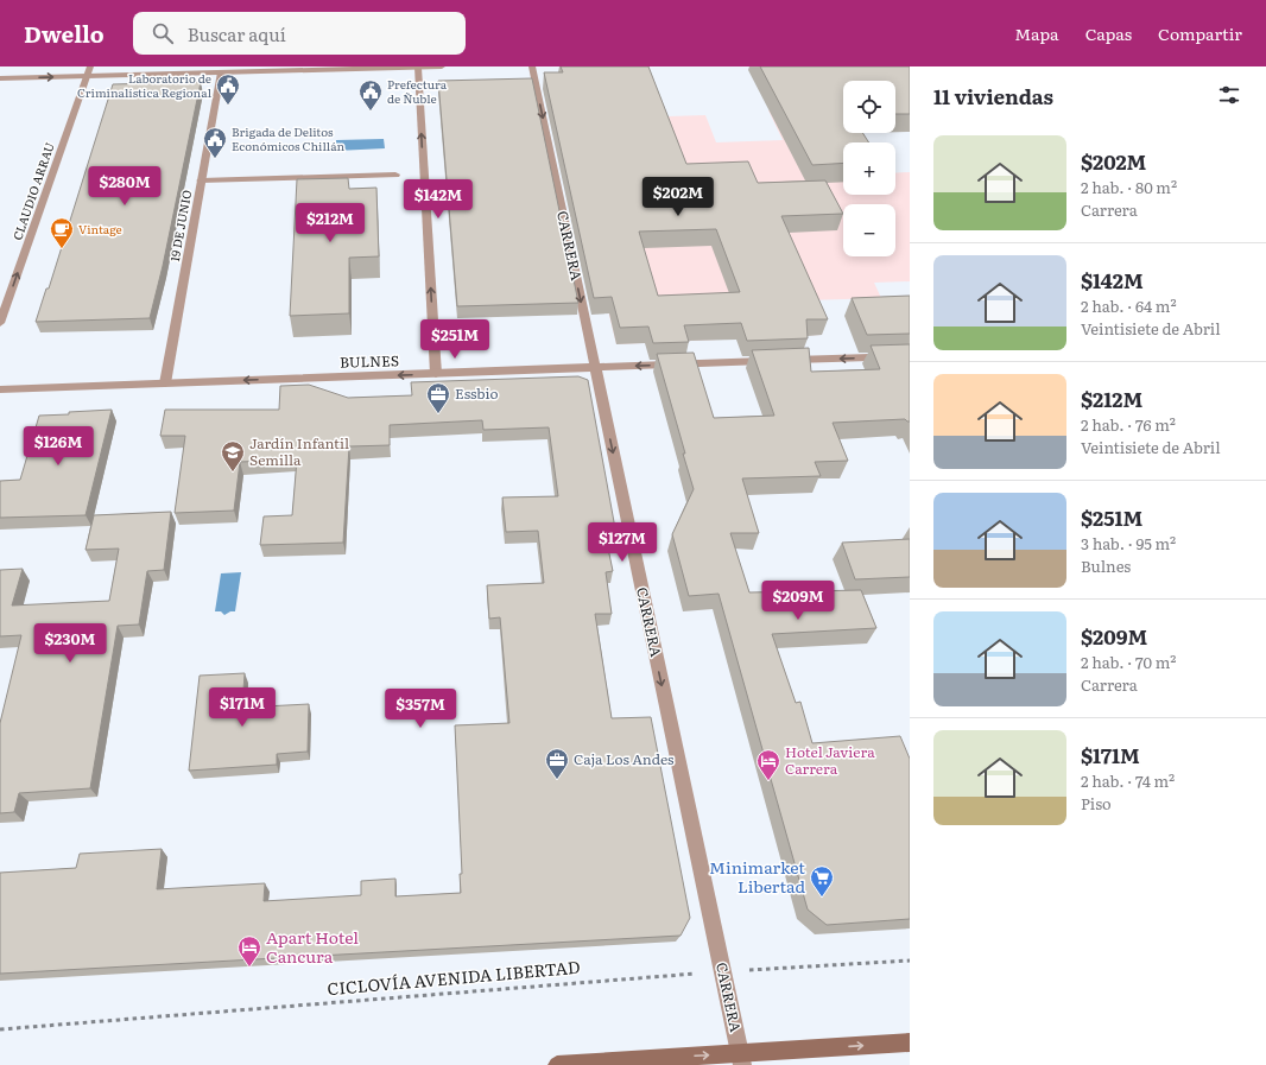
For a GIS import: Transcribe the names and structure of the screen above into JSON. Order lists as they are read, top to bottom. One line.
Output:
{"streets":{"street":["CLAUDIO ARRAU","19 DE JUNIO","CARRERA","BULNES"],"path":["CICLOVÍA AVENIDA LIBERTAD"]},"crossings":[["19 DE JUNIO","BULNES"],["CARRERA","BULNES"],["CARRERA","CICLOVÍA AVENIDA LIBERTAD"]],"one_way":["CLAUDIO ARRAU","CARRERA","BULNES"],"places":{"public building":["Laboratorio de Criminalística Regional","Prefectura de Ñuble","Brigada de Delitos Económicos Chillán"],"cafe":["Vintage"],"office":["Essbio","Caja Los Andes"],"school or university":["Jardín Infantil Semilla"],"hotel":["Hotel Javiera Carrera","Apart Hotel Cancura"],"supermarket":["Minimarket Libertad"]},"page":{"header":"Dwello","search":"Buscar aquí","nav":["Mapa","Capas","Compartir"],"heading":"11 viviendas","map_buttons":["+","−"],"list":[{"name":"$202M","note":"2 hab. · 80 m² · Carrera"},{"name":"$142M","note":"2 hab. · 64 m² · Veintisiete de Abril"},{"name":"$212M","note":"2 hab. · 76 m² · Veintisiete de Abril"},{"name":"$251M","note":"3 hab. · 95 m² · Bulnes"},{"name":"$209M","note":"2 hab. · 70 m² · Carrera"},{"name":"$171M","note":"2 hab. · 74 m² · Piso"}],"price":["$280M","$202M","$142M","$212M","$251M","$126M","$127M","$209M","$230M","$171M","$357M"]}}
